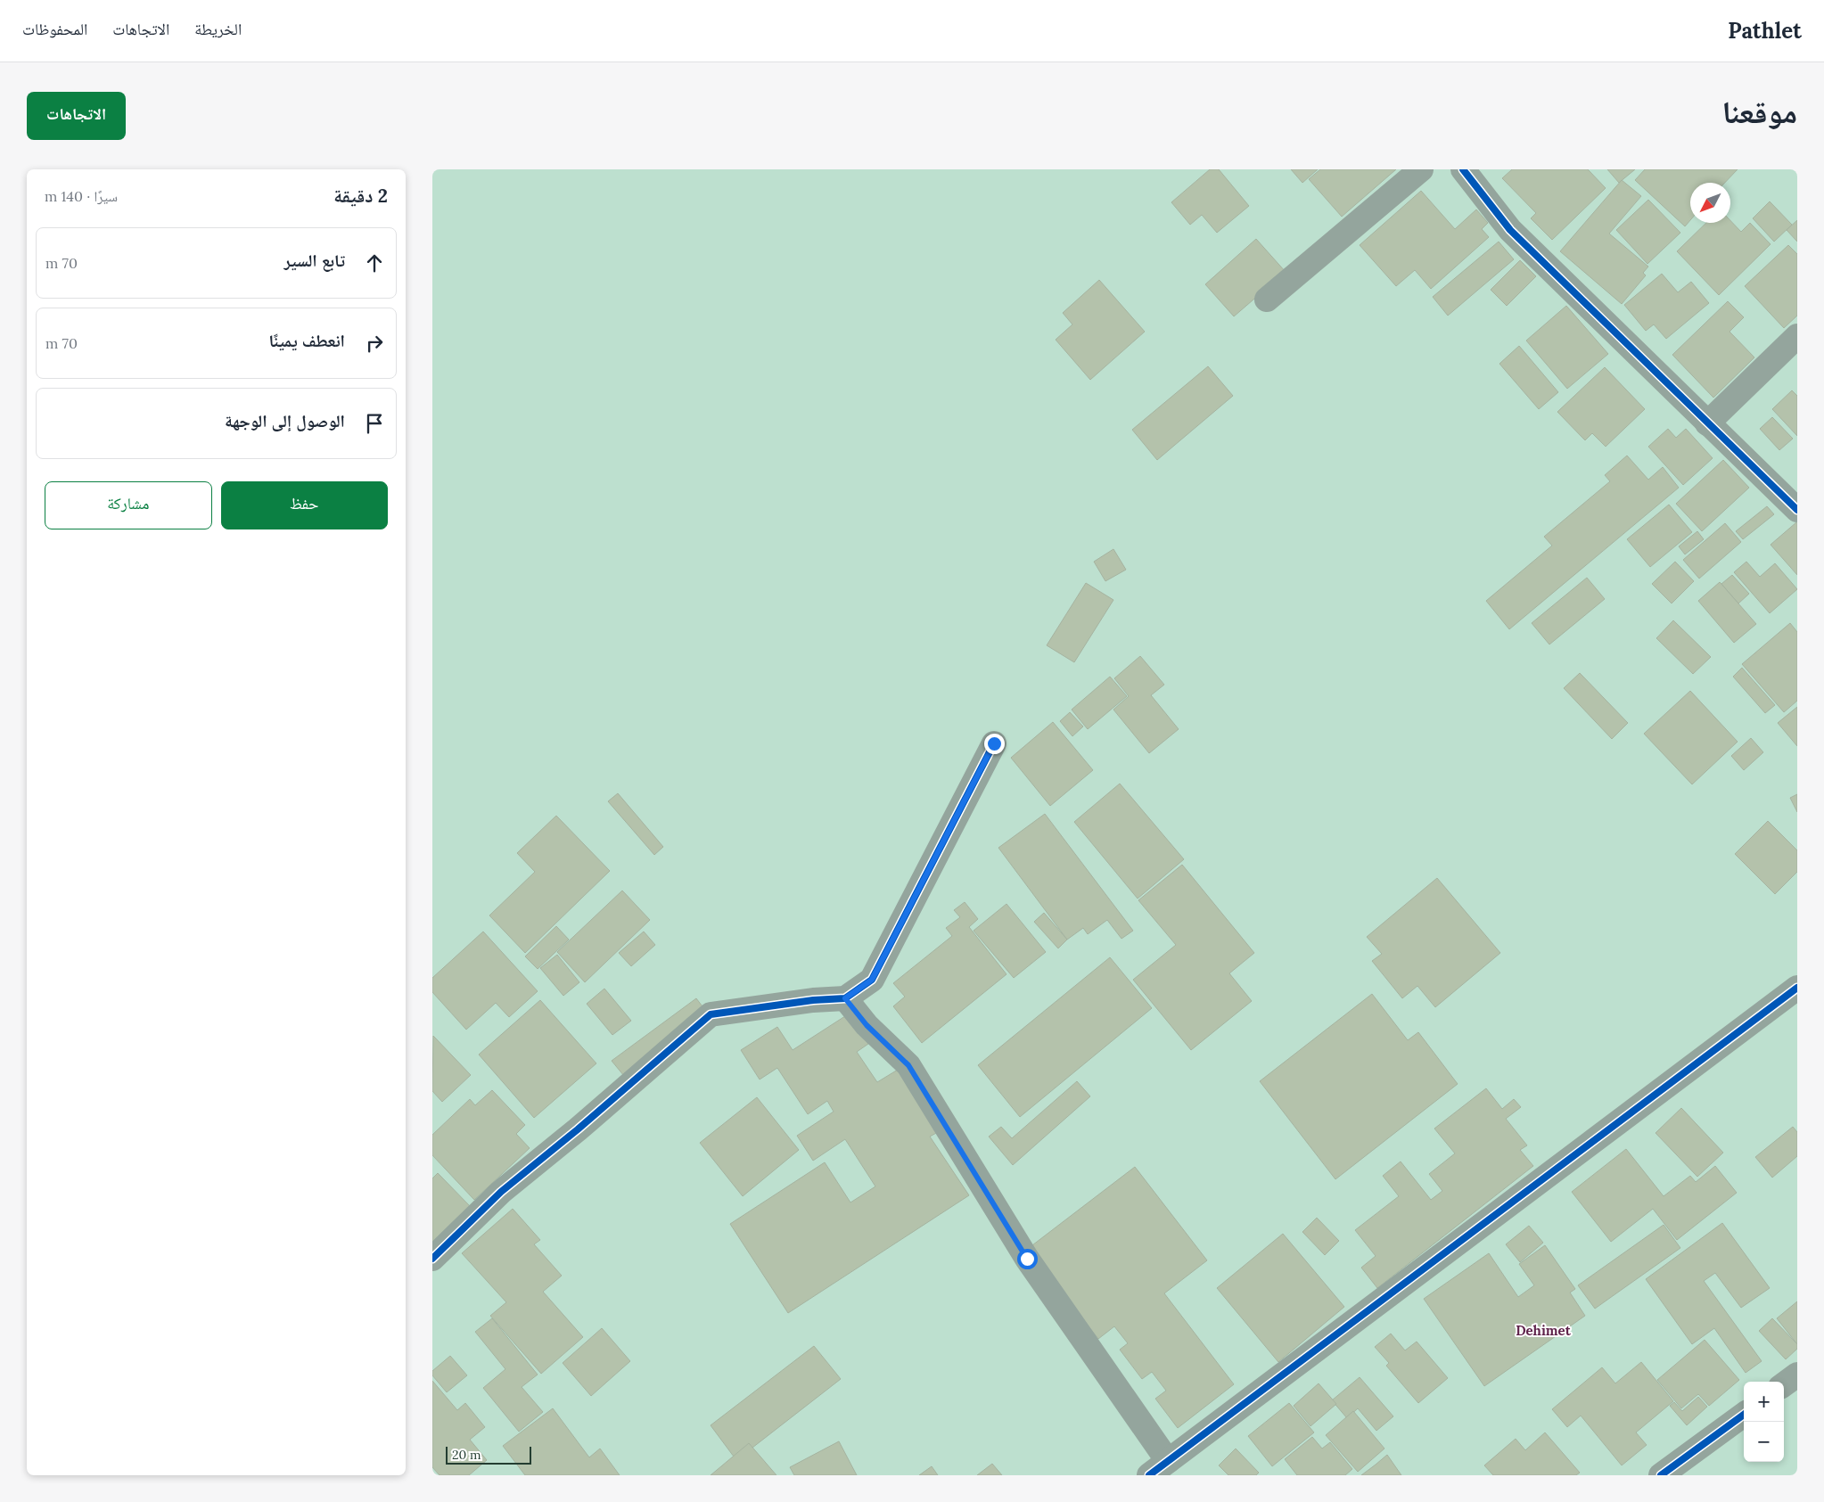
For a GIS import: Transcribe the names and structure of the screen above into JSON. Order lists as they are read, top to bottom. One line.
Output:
{"districts":["Dehimet"],"scale_bar":"20 m","north":"bottom left","page":{"header":"Pathlet","nav":["الخريطة","الاتجاهات","المحفوظات"],"title":"موقعنا","buttons":["الاتجاهات",["حفظ","مشاركة"]],"heading":["2 دقيقة","سيرًا · 140 m"],"list":[["تابع السير","70 m"],["انعطف يمينًا","70 m"],"الوصول إلى الوجهة"],"map_buttons":["+","−"],"scale":"20 m"}}
